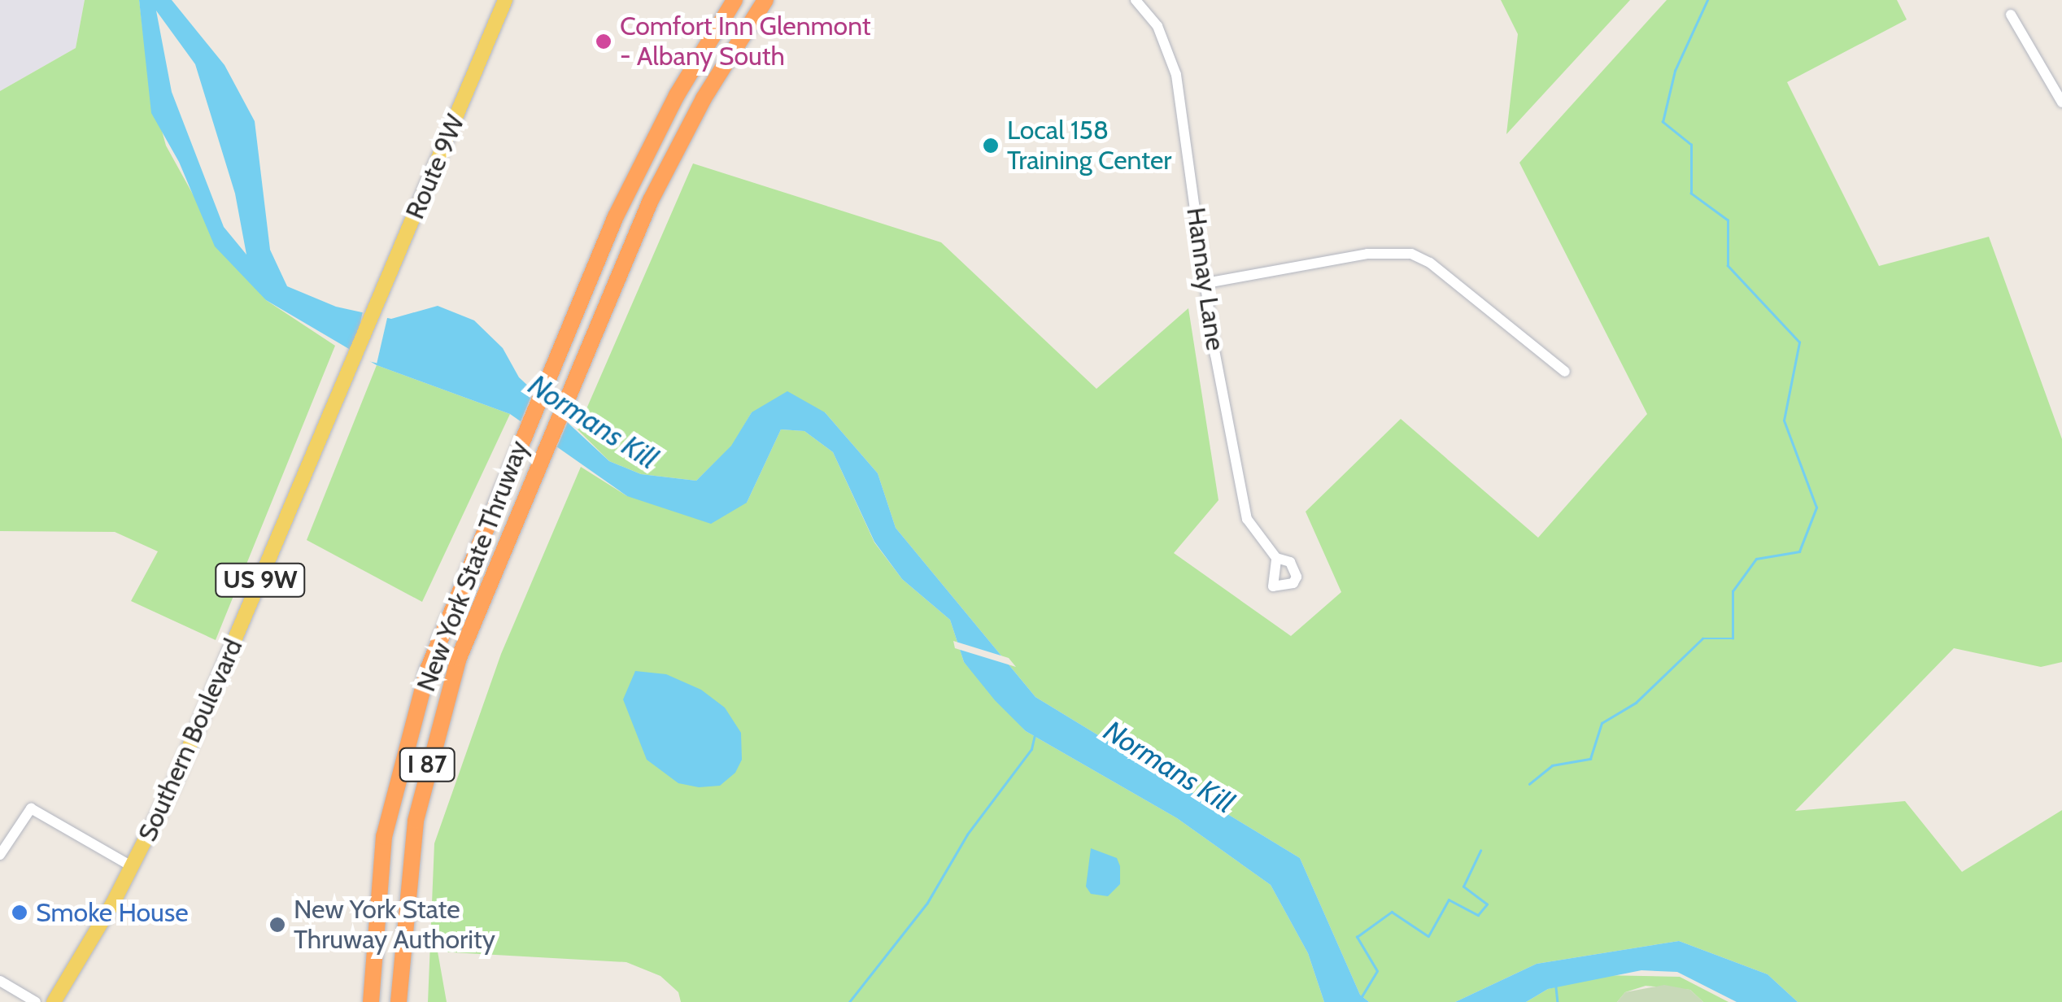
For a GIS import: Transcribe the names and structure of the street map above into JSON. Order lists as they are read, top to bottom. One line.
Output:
{"streets":{"highway":["New York State Thruway","I 87"],"main road":["Route 9W","US 9W","Southern Boulevard"],"street":["Hannay Lane"]},"crossings":[["Route 9W","Southern Boulevard"]],"water":["Normans Kill"],"places":["Comfort Inn Glenmont - Albany South","Local 158 Training Center","Smoke House","New York State Thruway Authority"]}
